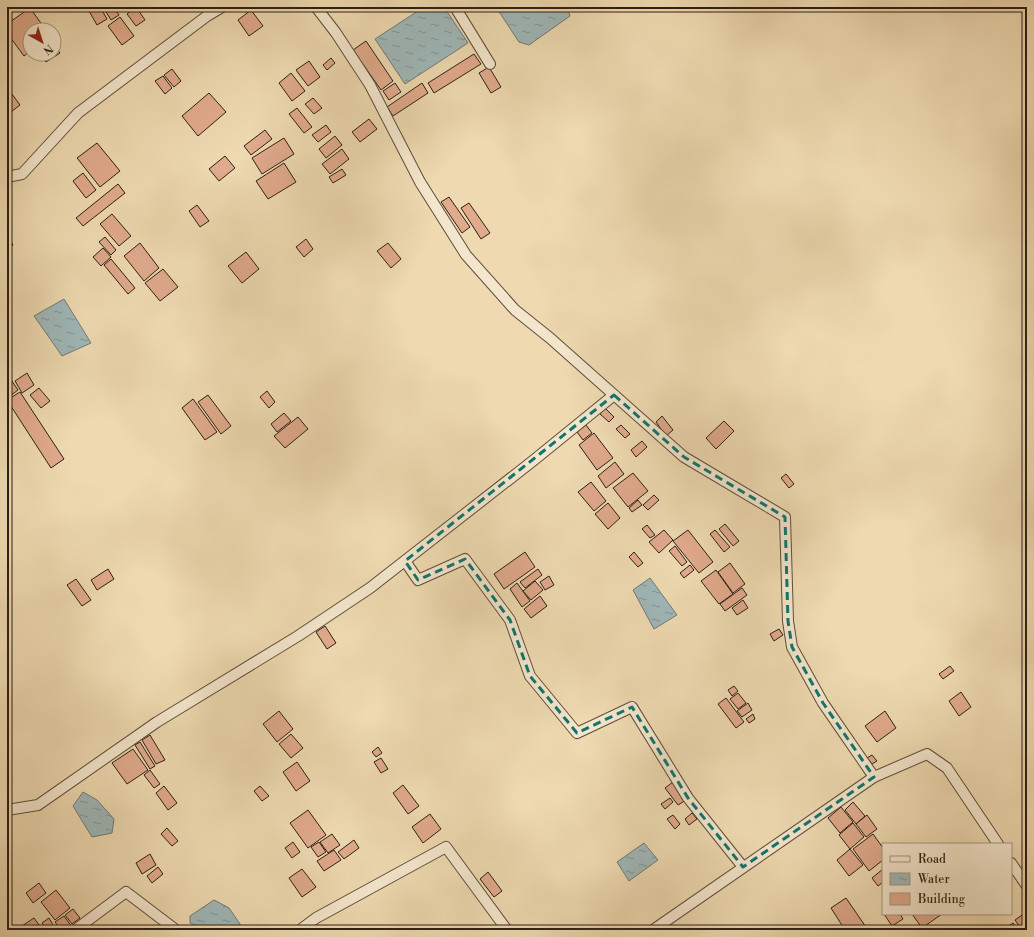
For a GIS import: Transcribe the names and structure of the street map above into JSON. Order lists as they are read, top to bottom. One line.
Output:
{"legend":["Road","Water","Building"],"north":"bottom right"}
